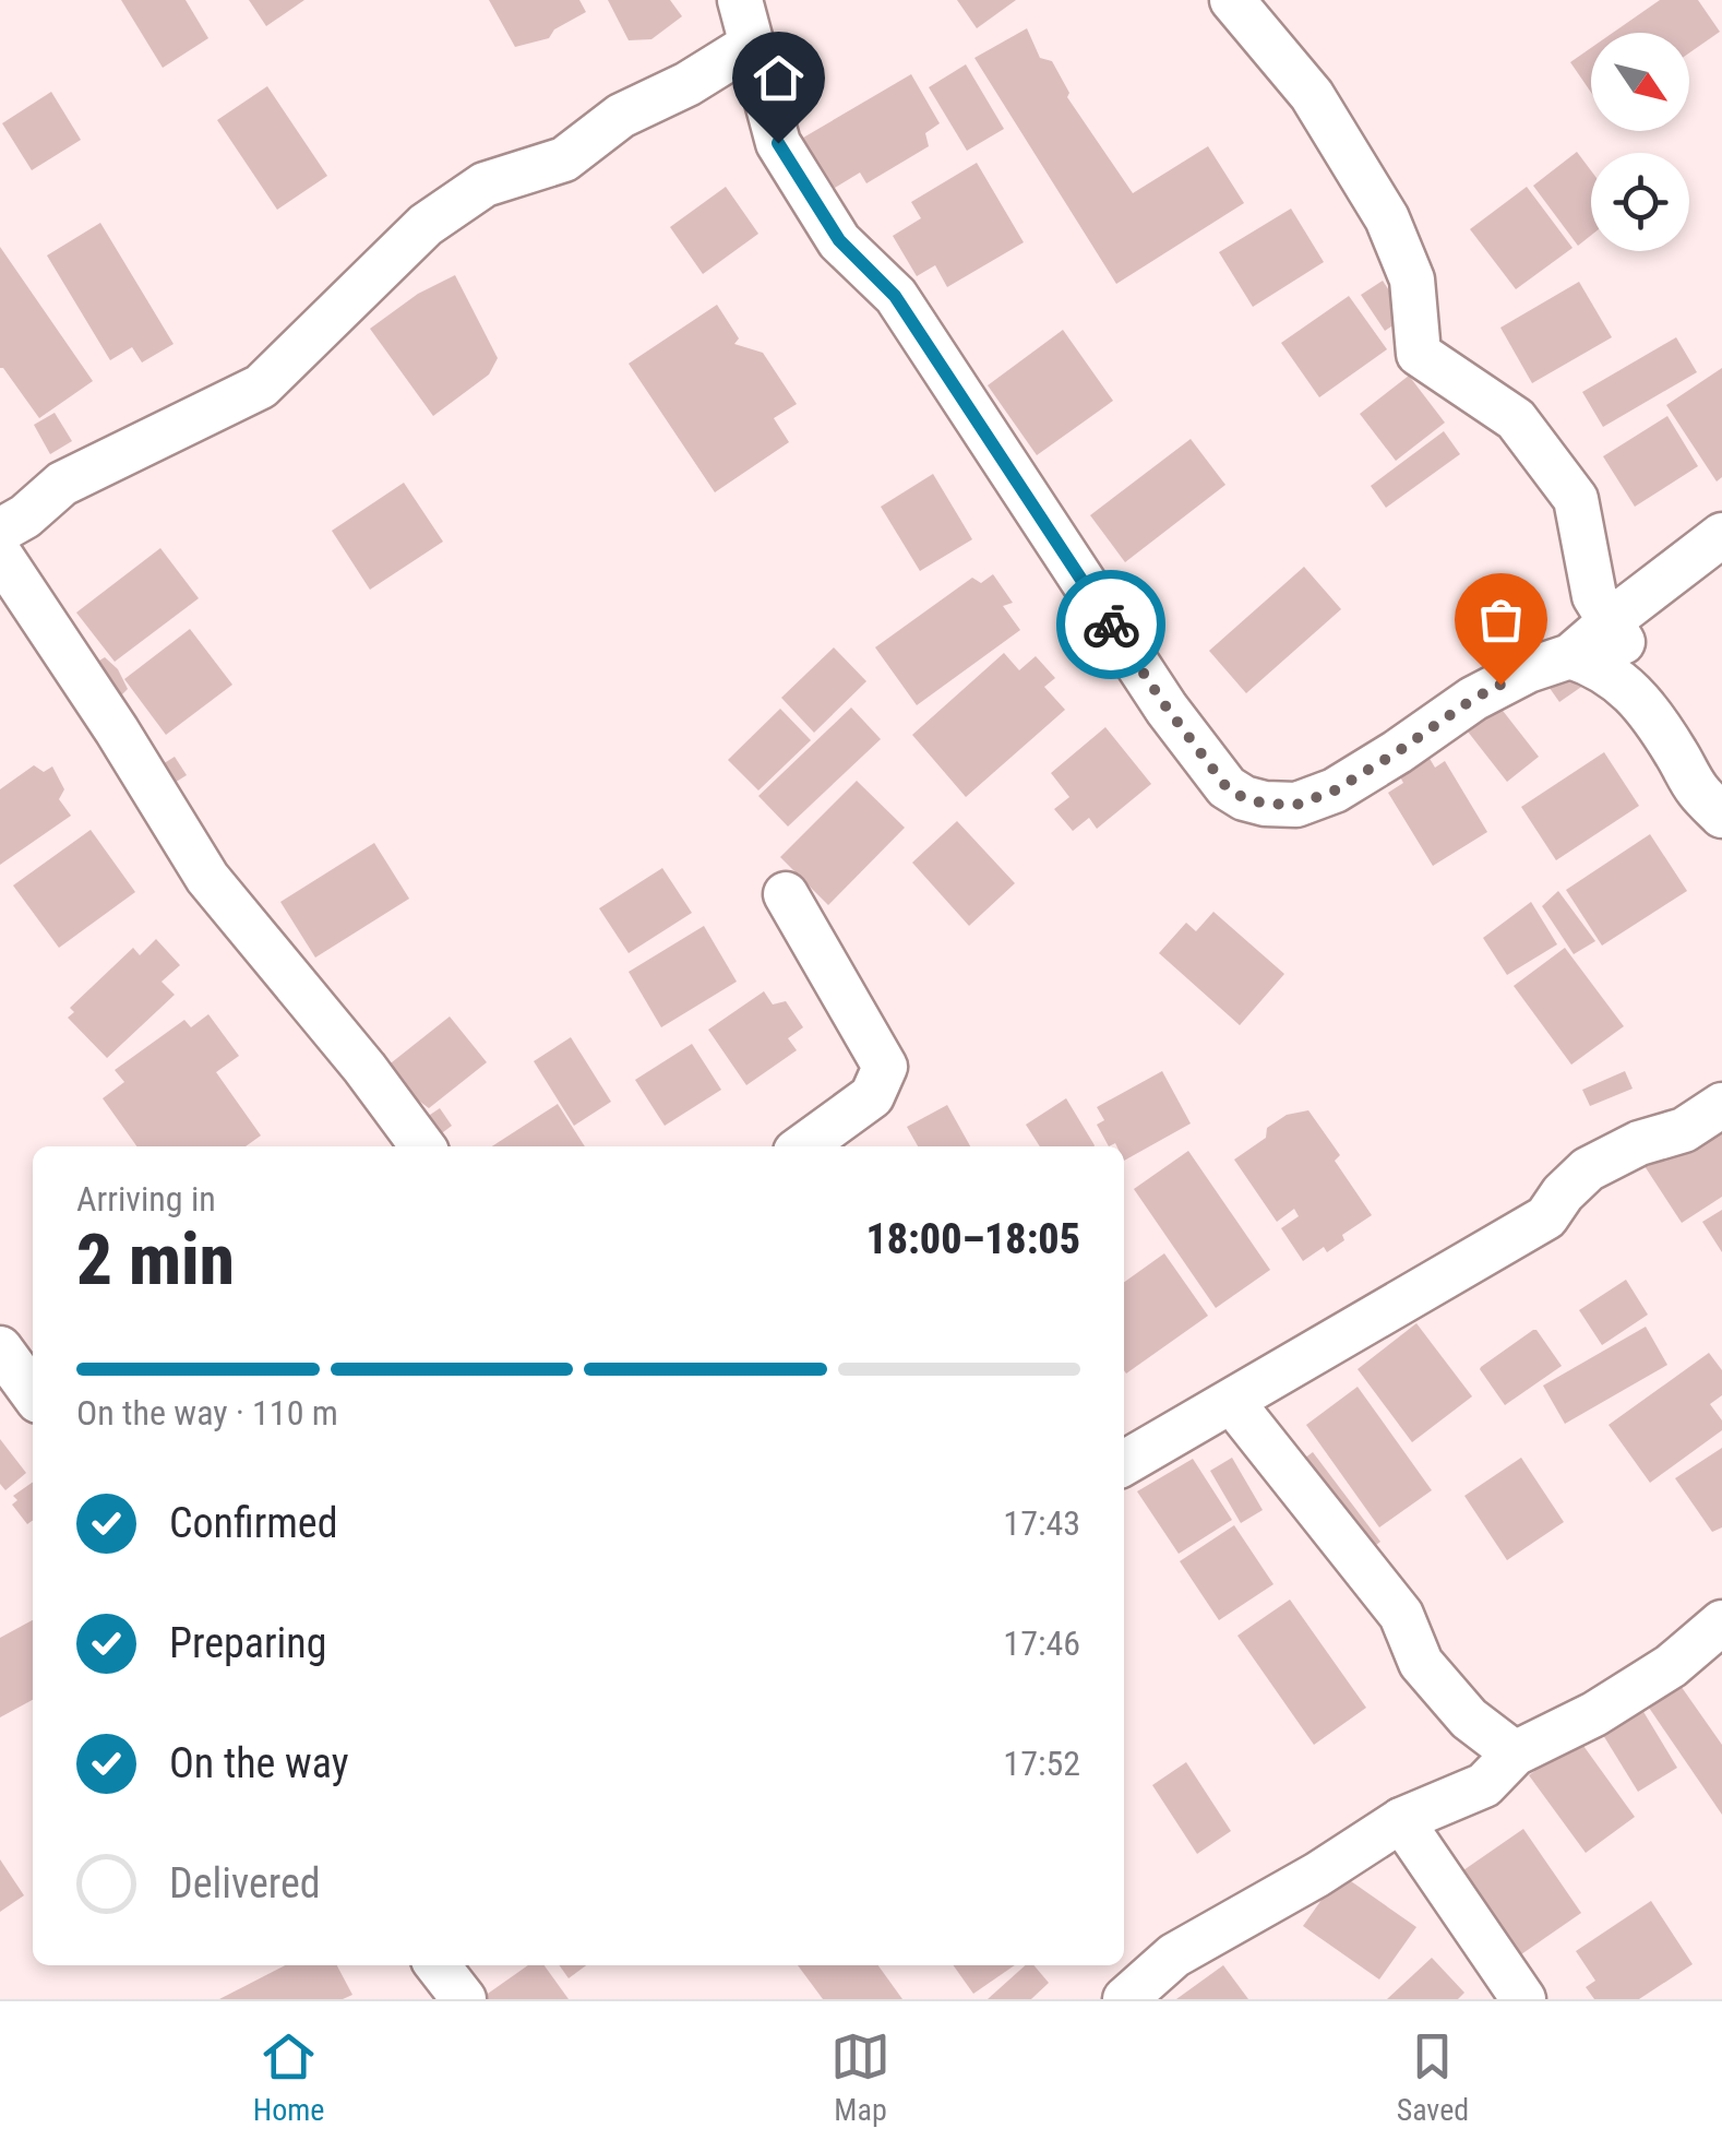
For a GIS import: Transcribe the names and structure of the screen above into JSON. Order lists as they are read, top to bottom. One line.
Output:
{"north":"bottom right","page":{"heading":["2 min","Arriving in","18:00–18:05"],"bar":"On the way · 110 m","list":[["Confirmed","17:43"],["Preparing","17:46"],["On the way","17:52"],"Delivered"],"tabs":["Home","Map","Saved"]}}
